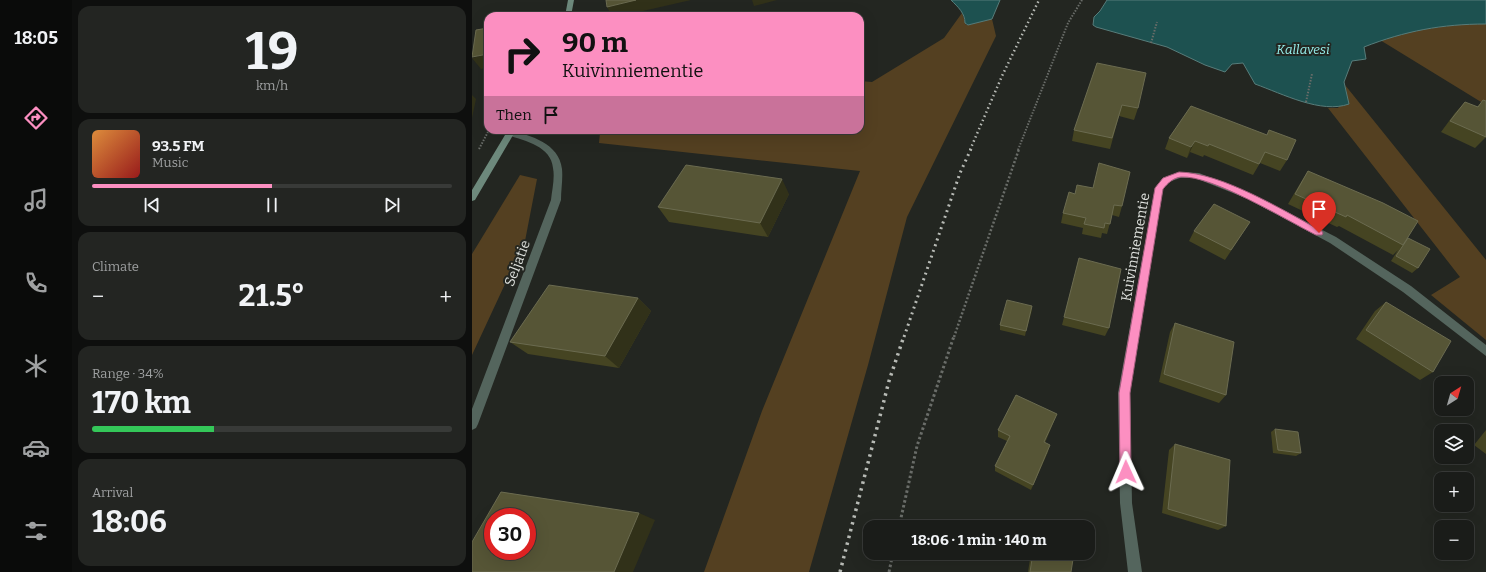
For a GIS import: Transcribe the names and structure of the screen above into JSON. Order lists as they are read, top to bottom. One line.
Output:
{"streets":{"street":["Kuivinniementie","Seljatie"]},"water":["Kallavesi"],"north":"top right","page":{"tabs":"18:05","tile":[["19","km/h"],"Climate",["Range · 34%","170 km"],["Arrival","18:06"]],"turn":["90 m","Kuivinniementie"],"then":"Then","song":["93.5 FM","Music"],"heat":["−","21.5°","+"],"map_buttons":["+","−"],"limit":"30","trip":"18:06 · 1 min · 140 m"}}
